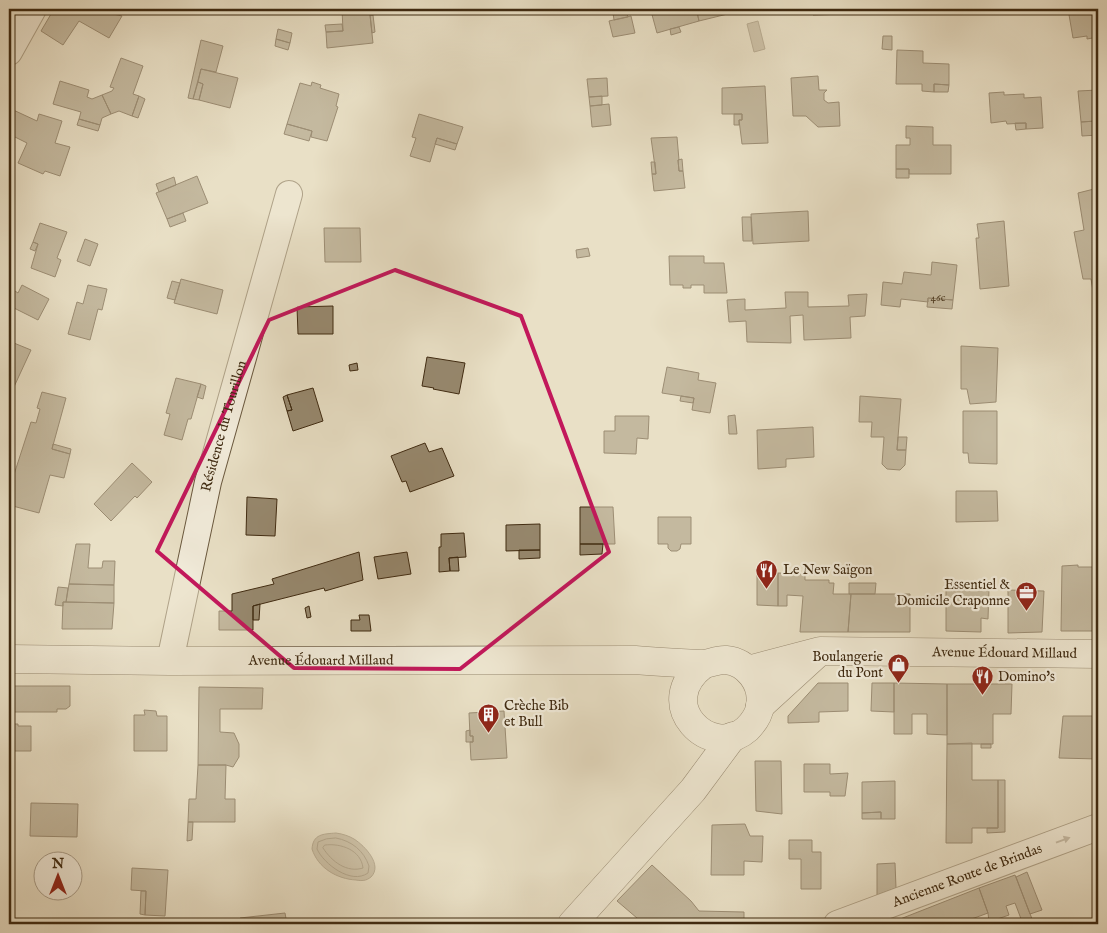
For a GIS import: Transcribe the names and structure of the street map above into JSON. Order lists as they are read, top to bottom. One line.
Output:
{"streets":{"main road":["Avenue Édouard Millaud"],"street":["Résidence du Tourillon","Ancienne Route de Brindas"]},"crossings":[["Résidence du Tourillon","Avenue Édouard Millaud"]],"one_way":["Ancienne Route de Brindas"],"places":{"restaurant":["Le New Saïgon","Domino's"],"office":["Essentiel & Domicile Craponne"],"shop":["Boulangerie du Pont"],"building":["Crèche Bib et Bull"]},"house_numbers":["46c"],"north":"top"}
